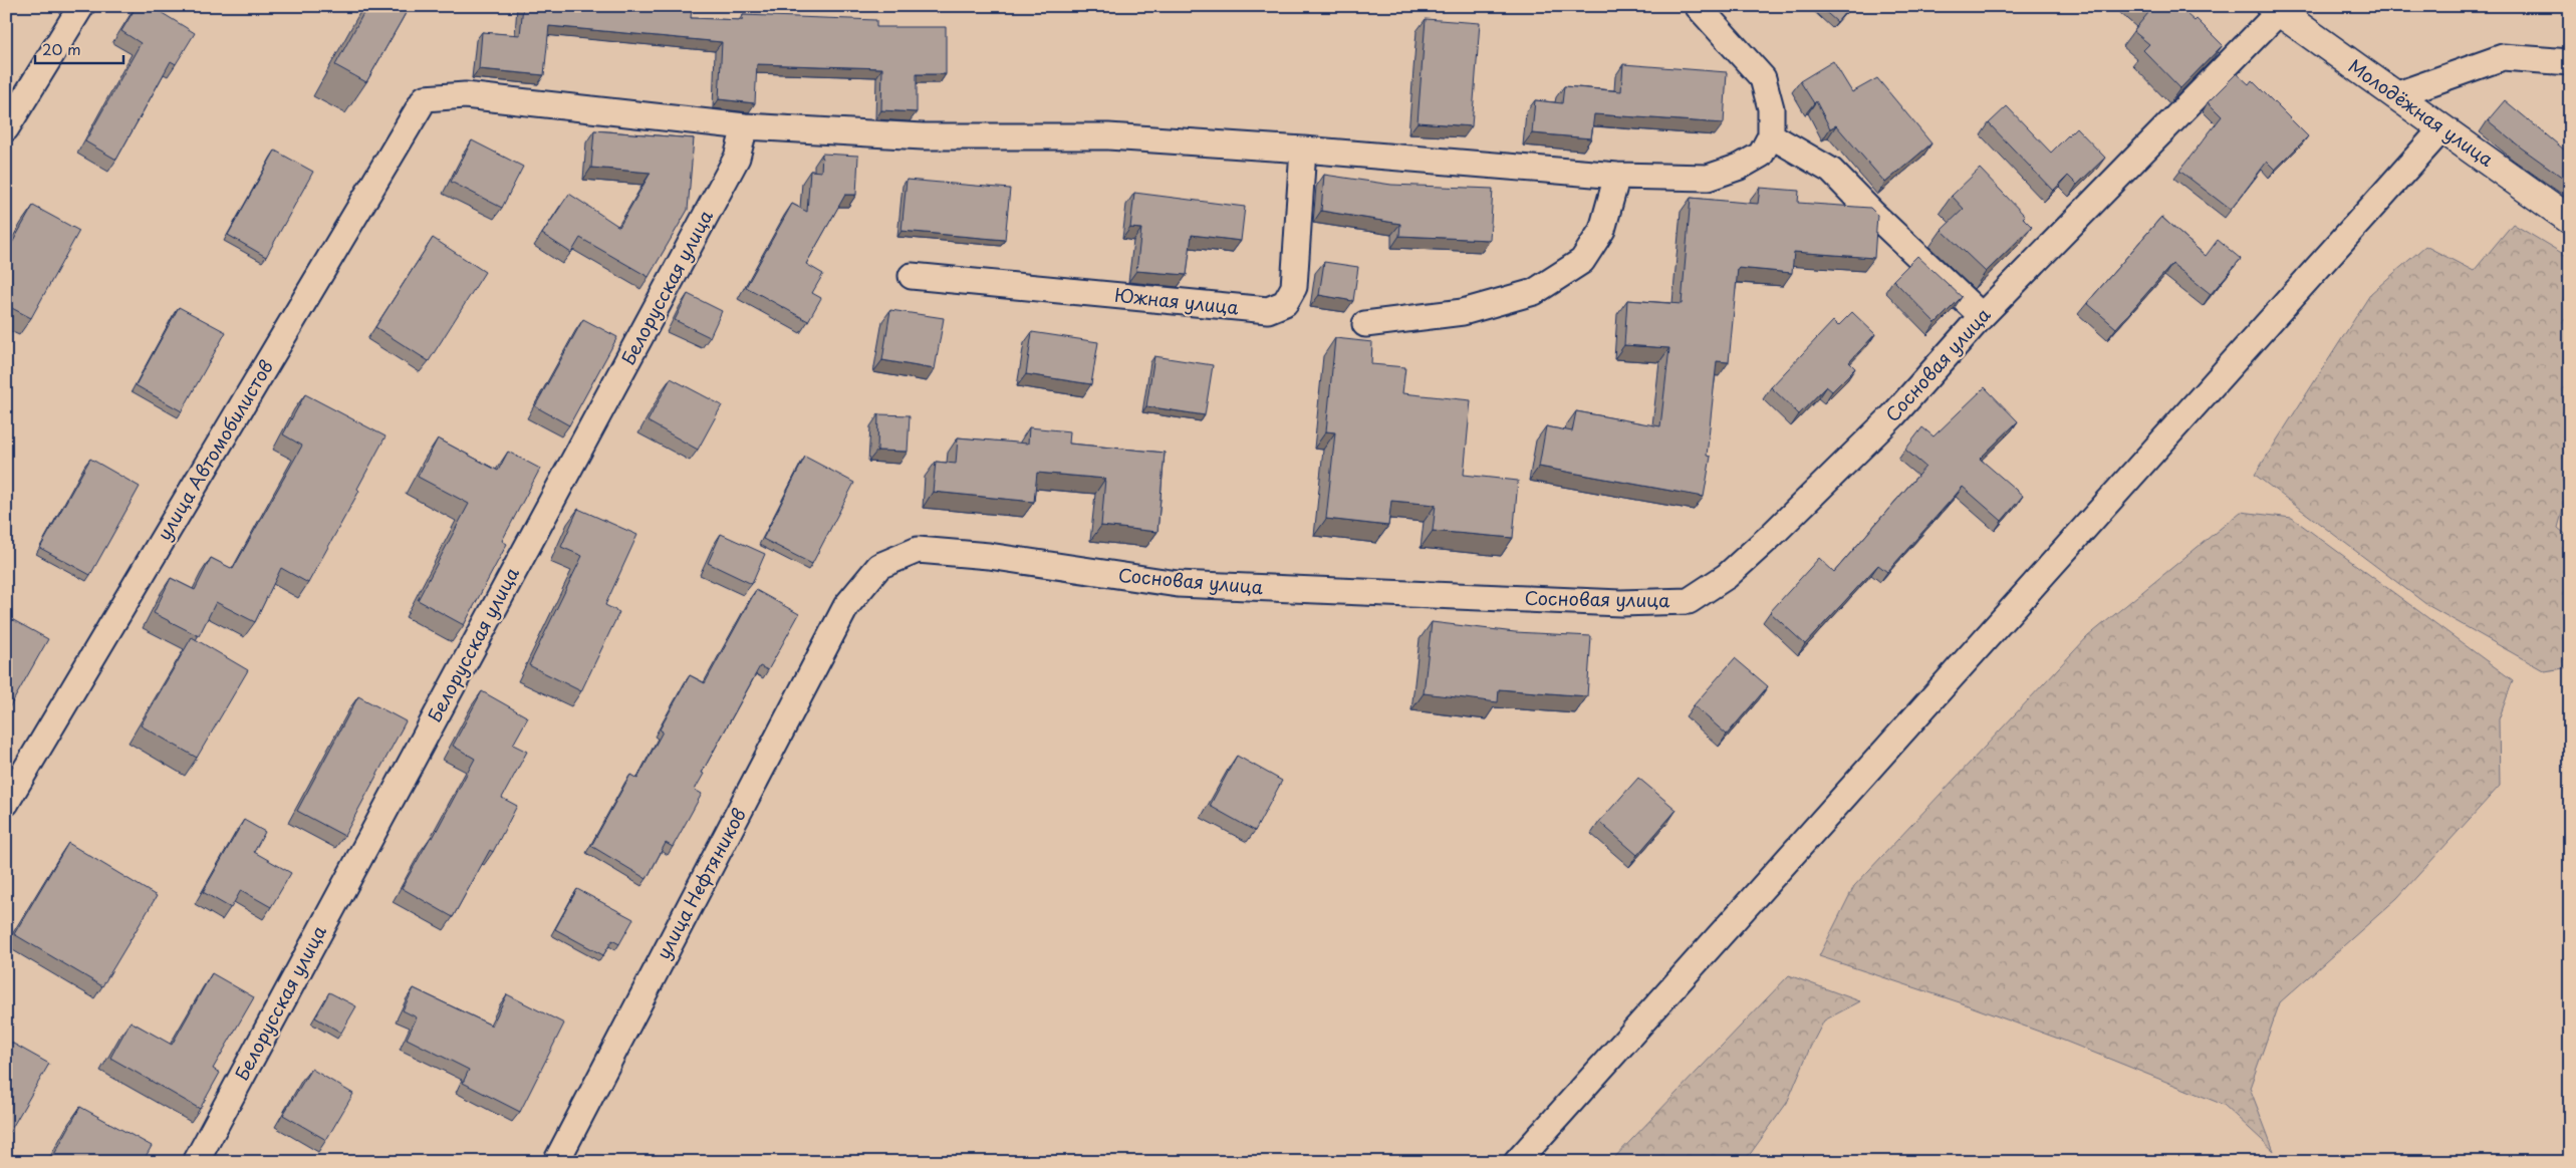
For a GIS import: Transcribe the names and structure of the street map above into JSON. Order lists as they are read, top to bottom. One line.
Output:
{"streets":{"main road":["Молодёжная улица"],"street":["Белорусская улица","Южная улица","Сосновая улица","улица Автомобилистов","улица Нефтяников"]},"crossings":[["Молодёжная улица","Сосновая улица"],["Белорусская улица","улица Автомобилистов"],["Сосновая улица","улица Нефтяников"]],"scale_bar":"20 m"}
